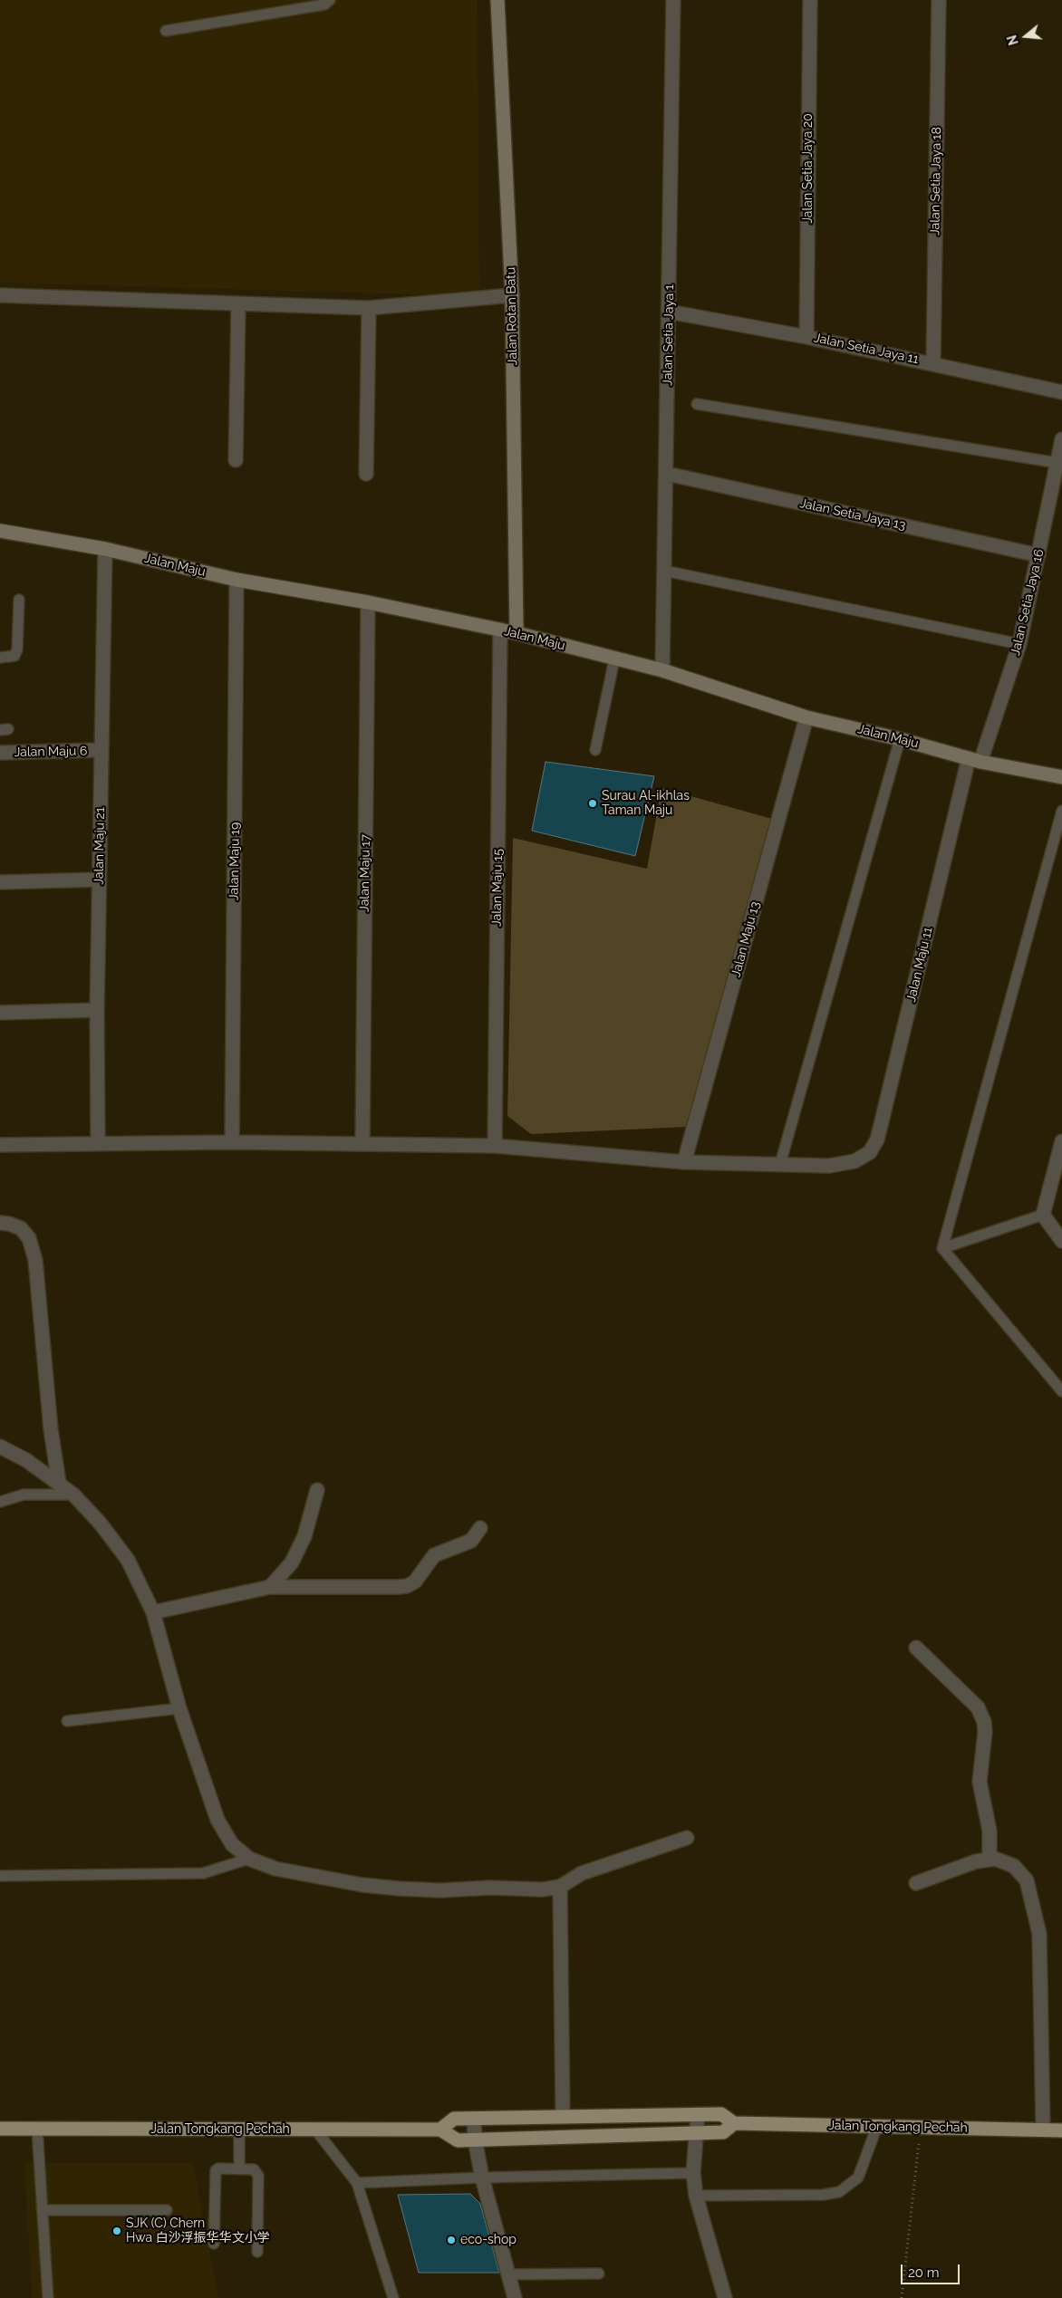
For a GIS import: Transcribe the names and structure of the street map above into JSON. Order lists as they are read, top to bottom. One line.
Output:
{"streets":{"main road":["Jalan Tongkang Pechah"],"street":["Jalan Setia Jaya 20","Jalan Setia Jaya 18","Jalan Rotan Batu","Jalan Setia Jaya 1","Jalan Setia Jaya 11","Jalan Setia Jaya 13","Jalan Maju","Jalan Setia Jaya 16","Jalan Maju 6","Jalan Maju 21","Jalan Maju 19","Jalan Maju 17","Jalan Maju 15","Jalan Maju 13","Jalan Maju 11"]},"crossings":[["Jalan Setia Jaya 20","Jalan Setia Jaya 11"],["Jalan Setia Jaya 18","Jalan Setia Jaya 11"],["Jalan Rotan Batu","Jalan Maju"],["Jalan Setia Jaya 1","Jalan Setia Jaya 11"],["Jalan Setia Jaya 1","Jalan Setia Jaya 13"],["Jalan Setia Jaya 1","Jalan Maju"],["Jalan Setia Jaya 13","Jalan Setia Jaya 16"],["Jalan Maju","Jalan Setia Jaya 16"],["Jalan Maju","Jalan Maju 21"],["Jalan Maju","Jalan Maju 19"],["Jalan Maju","Jalan Maju 17"],["Jalan Maju","Jalan Maju 15"],["Jalan Maju","Jalan Maju 13"],["Jalan Maju","Jalan Maju 11"],["Jalan Setia Jaya 16","Jalan Maju 11"],["Jalan Maju 6","Jalan Maju 21"]],"places":["Surau Al-ikhlas Taman Maju","SJK (C) Chern Hwa 白沙浮振华华文小学","eco-shop"],"scale_bar":"20 m","north":"left"}
